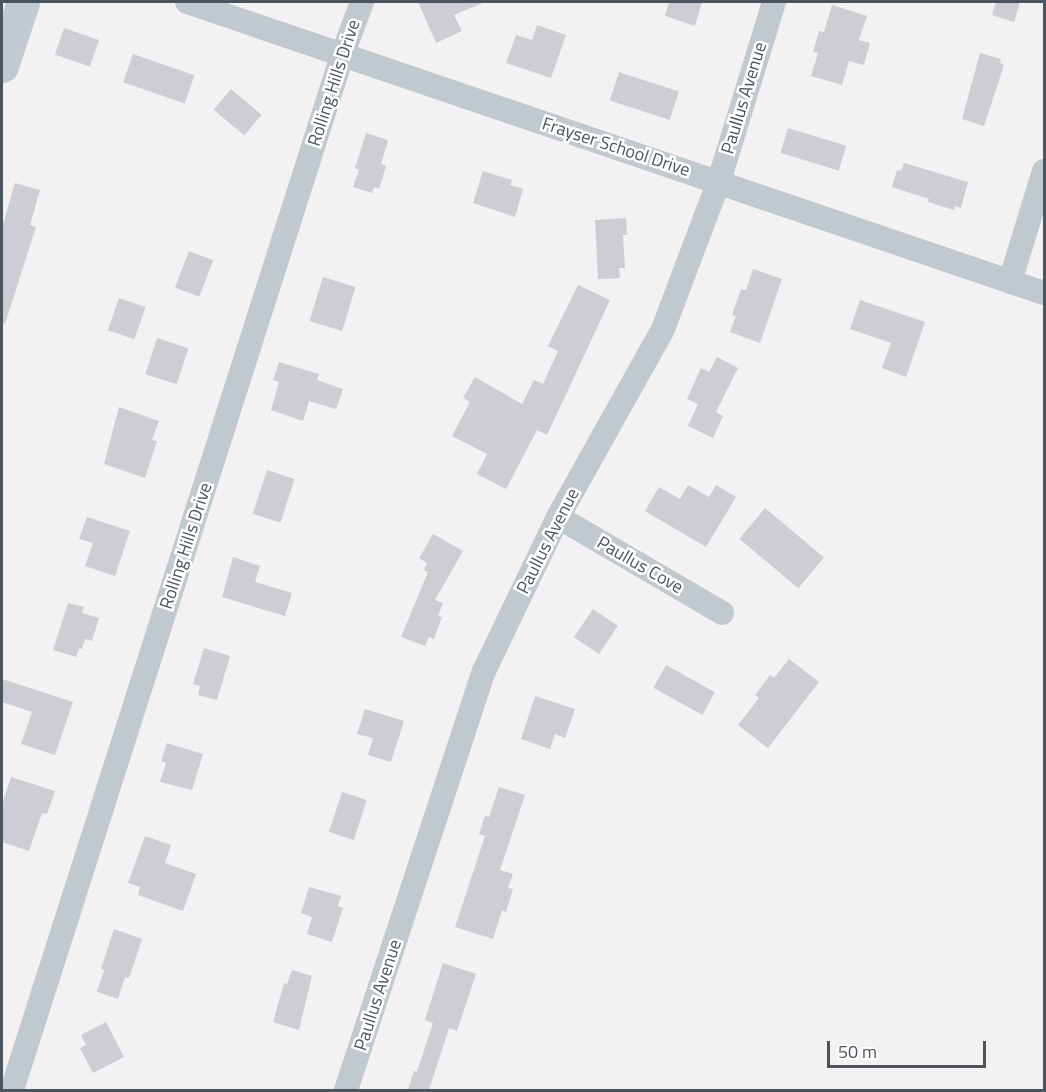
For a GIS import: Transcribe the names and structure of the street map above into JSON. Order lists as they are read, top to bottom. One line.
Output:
{"streets":{"street":["Rolling Hills Drive","Paullus Avenue","Frayser School Drive","Paullus Cove"]},"crossings":[["Rolling Hills Drive","Frayser School Drive"],["Paullus Avenue","Frayser School Drive"],["Paullus Avenue","Paullus Cove"]],"scale_bar":"50 m"}
